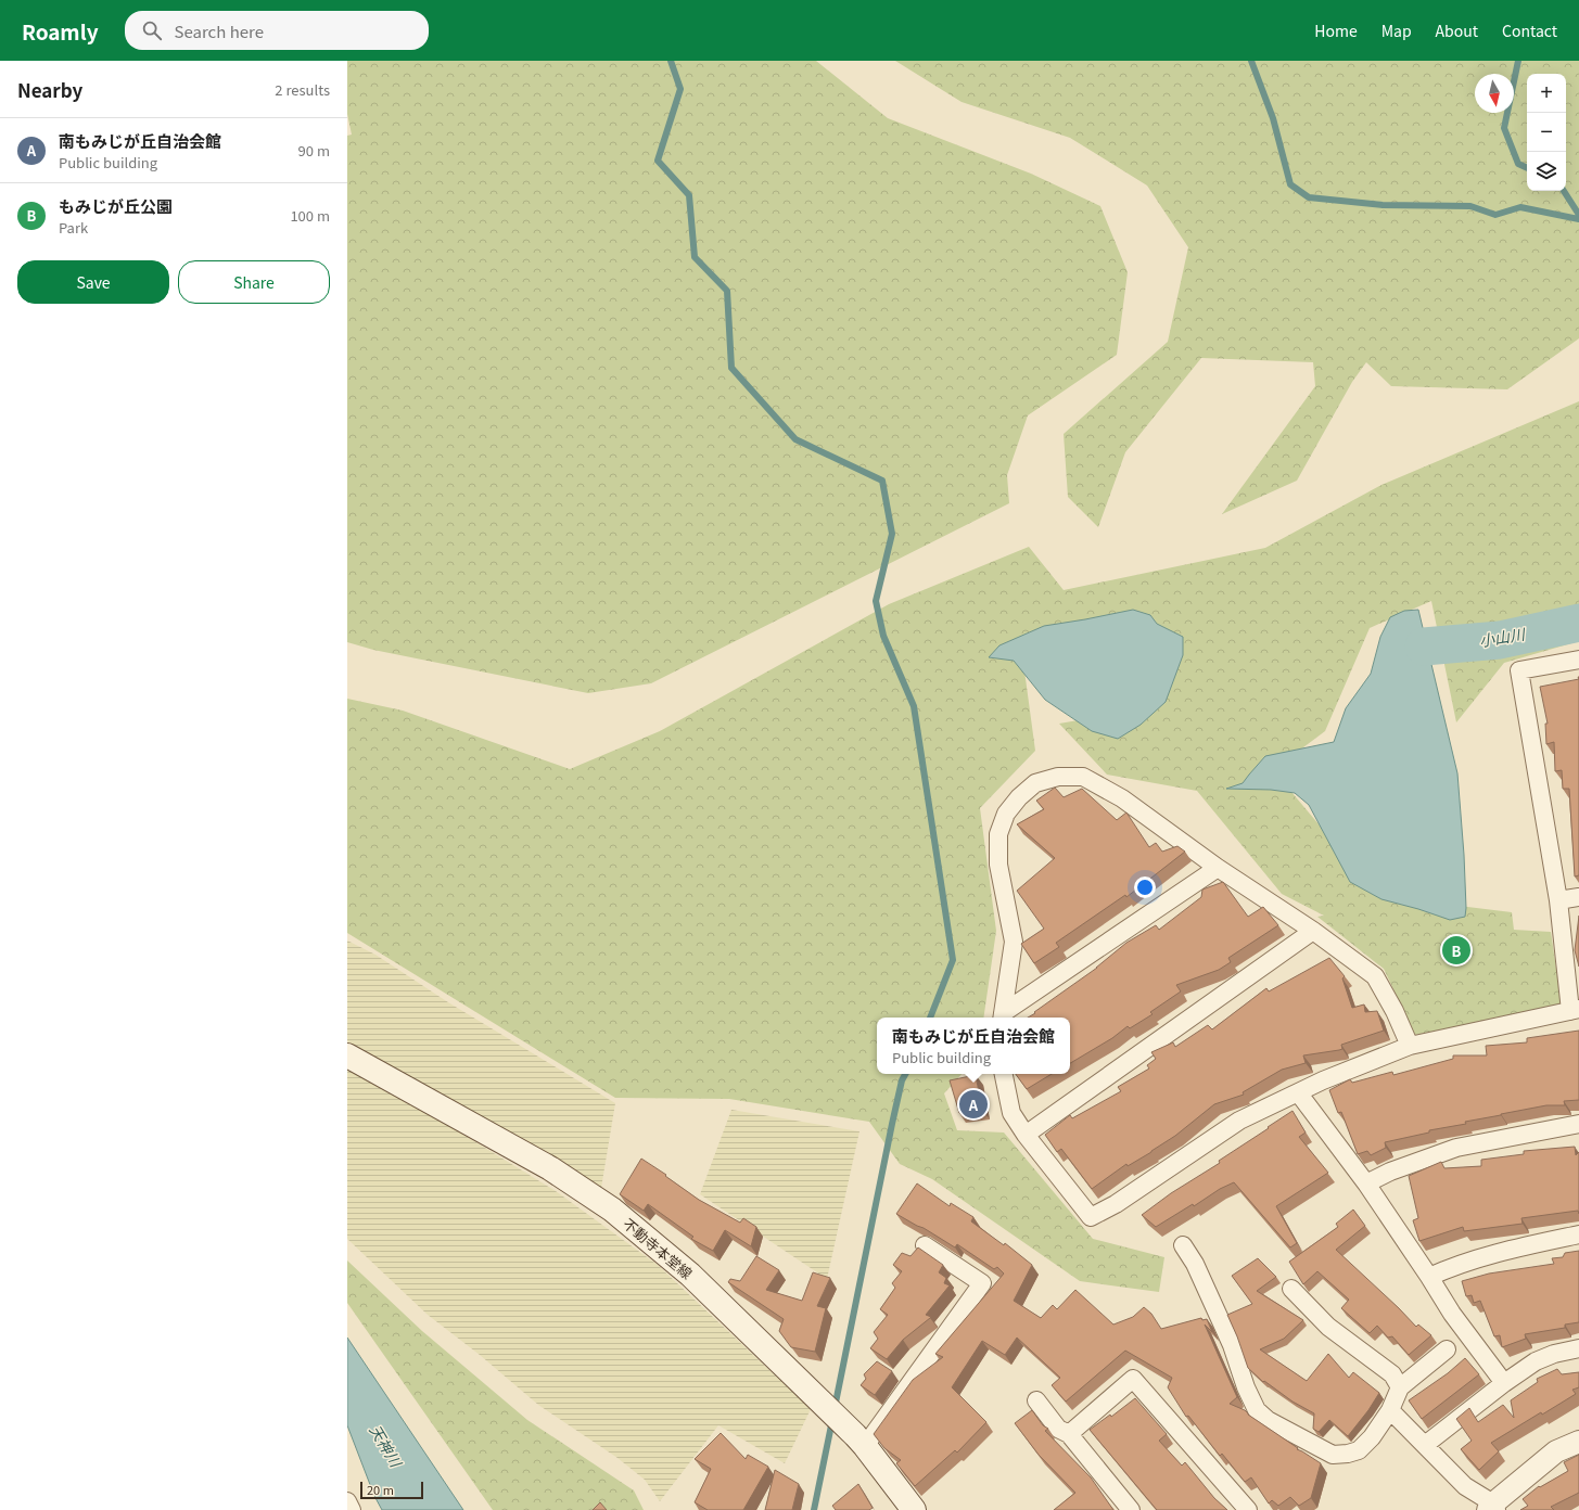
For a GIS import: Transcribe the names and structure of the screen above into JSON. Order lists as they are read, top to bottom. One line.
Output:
{"streets":{"main road":["不動寺本堂線"]},"water":["小山川","天神川"],"scale_bar":"20 m","north":"bottom","page":{"header":"Roamly","search":"Search here","nav":["Home","Map","About","Contact"],"heading":["Nearby","2 results"],"map_buttons":["+","−"],"list":[{"mark":"A","name":"南もみじが丘自治会館","note":"Public building","value":"90 m"},{"mark":"B","name":"もみじが丘公園","note":"Park","value":"100 m"}],"buttons":["Save","Share"],"pins":["B","A"],"popup":["南もみじが丘自治会館","Public building"],"scale":"20 m"}}
